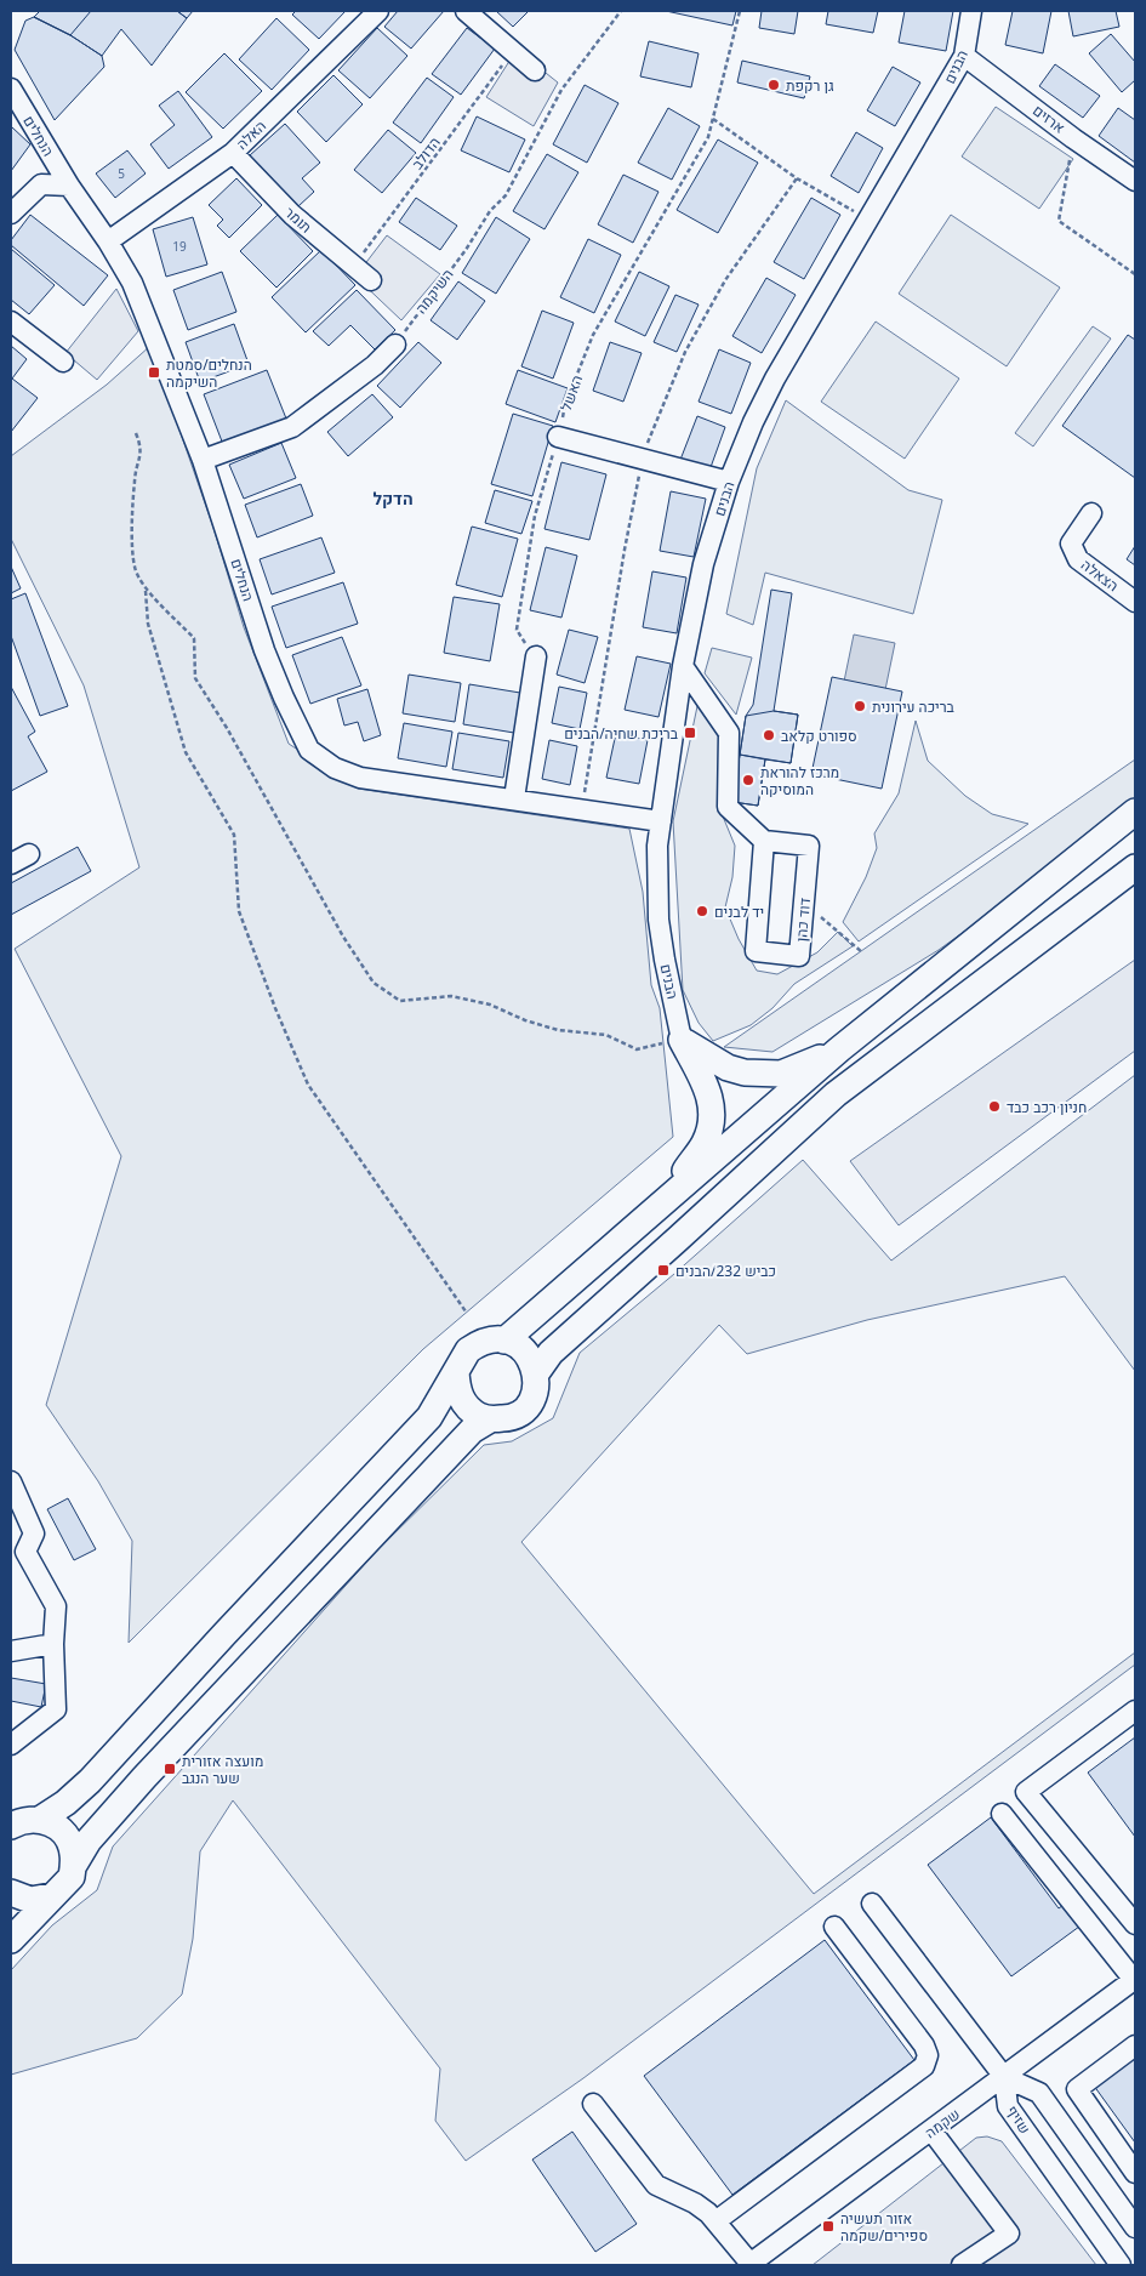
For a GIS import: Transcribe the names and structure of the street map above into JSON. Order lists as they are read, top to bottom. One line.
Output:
{"streets":{"street":["הבנים","ארזים","האלה","הנחלים","תומר","הצאלה","דוד כהן","שזיף","שקמה"],"path":["הדולב","השיקמה","האשל"]},"crossings":[["הבנים","ארזים"],["הבנים","הנחלים"],["האלה","הנחלים"],["האלה","תומר"],["הדולב","תומר"],["שזיף","שקמה"]],"districts":["הדקל"],"places":{"other":["גן רקפת","בריכה עירונית","ספורט קלאב","מרכז להוראת המוסיקה","יד לבנים","חניון רכב כבד"],"transit":["הנחלים/סמטת השיקמה","בריכת שחיה/הבנים","כביש 232/הבנים","מועצה אזורית שער הנגב","אזור תעשיה ספירים/שקמה"]},"house_numbers":["5","19"]}
